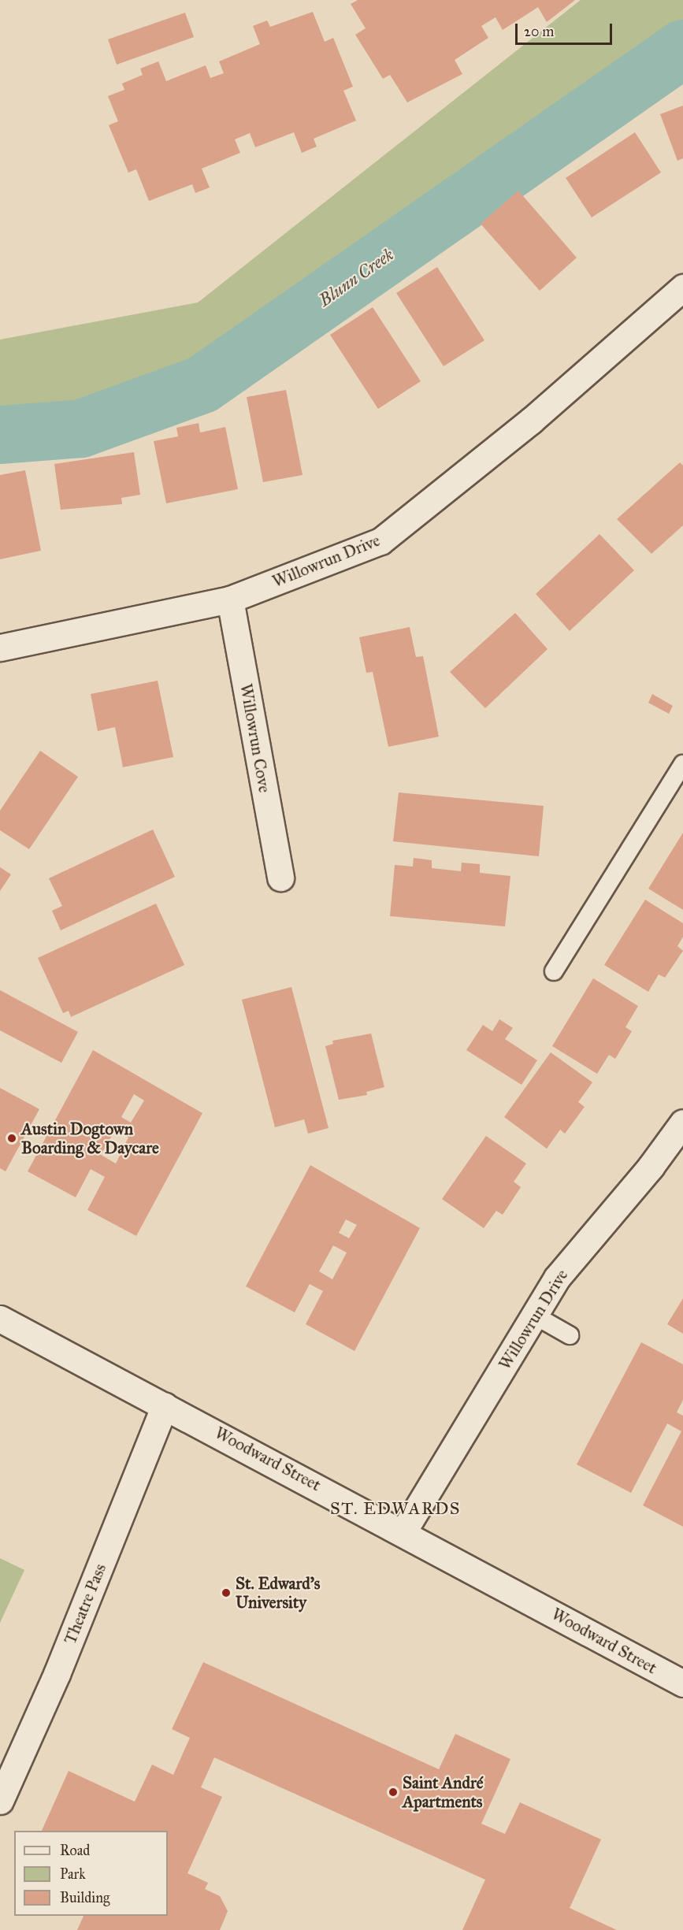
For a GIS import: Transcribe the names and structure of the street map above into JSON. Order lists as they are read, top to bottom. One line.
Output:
{"streets":{"street":["Willowrun Drive","Willowrun Cove","Woodward Street","Theatre Pass"]},"crossings":[["Willowrun Drive","Willowrun Cove"],["Willowrun Drive","Woodward Street"],["Woodward Street","Theatre Pass"]],"districts":["ST. EDWARDS"],"water":["Blunn Creek"],"places":["Austin Dogtown Boarding & Daycare","St. Edward's University","Saint André Apartments"],"legend":["Road","Park","Building"],"scale_bar":"20 m"}
